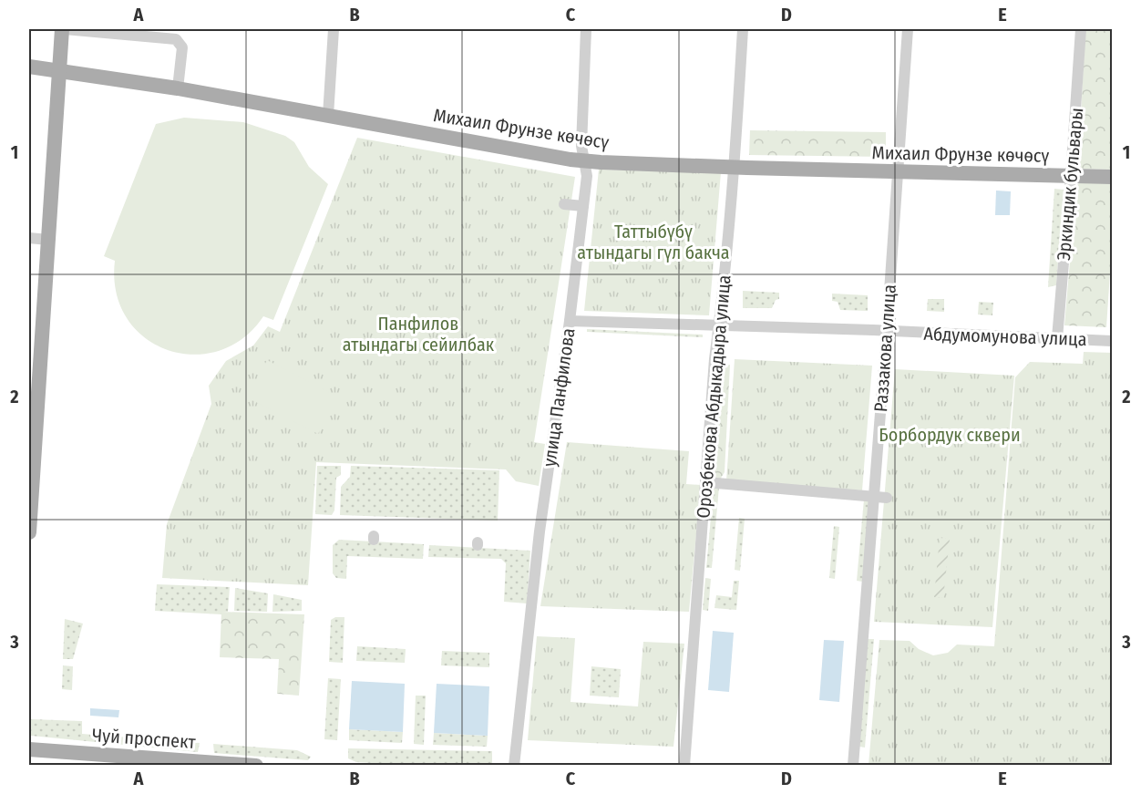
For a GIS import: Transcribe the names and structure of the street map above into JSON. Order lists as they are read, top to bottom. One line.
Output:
{"streets":{"main road":["Михаил Фрунзе көчөсү","Чуй проспект"],"street":["Эркиндик бульвары","Абдумомунова улица","Раззакова улица","Орозбекова Абдыкадыра улица","улица Панфилова"]},"crossings":[["Михаил Фрунзе көчөсү","Эркиндик бульвары"],["Михаил Фрунзе көчөсү","Раззакова улица"],["Михаил Фрунзе көчөсү","Орозбекова Абдыкадыра улица"],["Михаил Фрунзе көчөсү","улица Панфилова"],["Эркиндик бульвары","Абдумомунова улица"],["Абдумомунова улица","Раззакова улица"],["Абдумомунова улица","Орозбекова Абдыкадыра улица"],["Абдумомунова улица","улица Панфилова"]],"parks":["Таттыбүбү атындагы гүл бакча","Панфилов атындагы сейилбак","Борбордук сквери"],"grid":{"columns":["A","B","C","D","E"],"rows":["1","2","3"]}}
